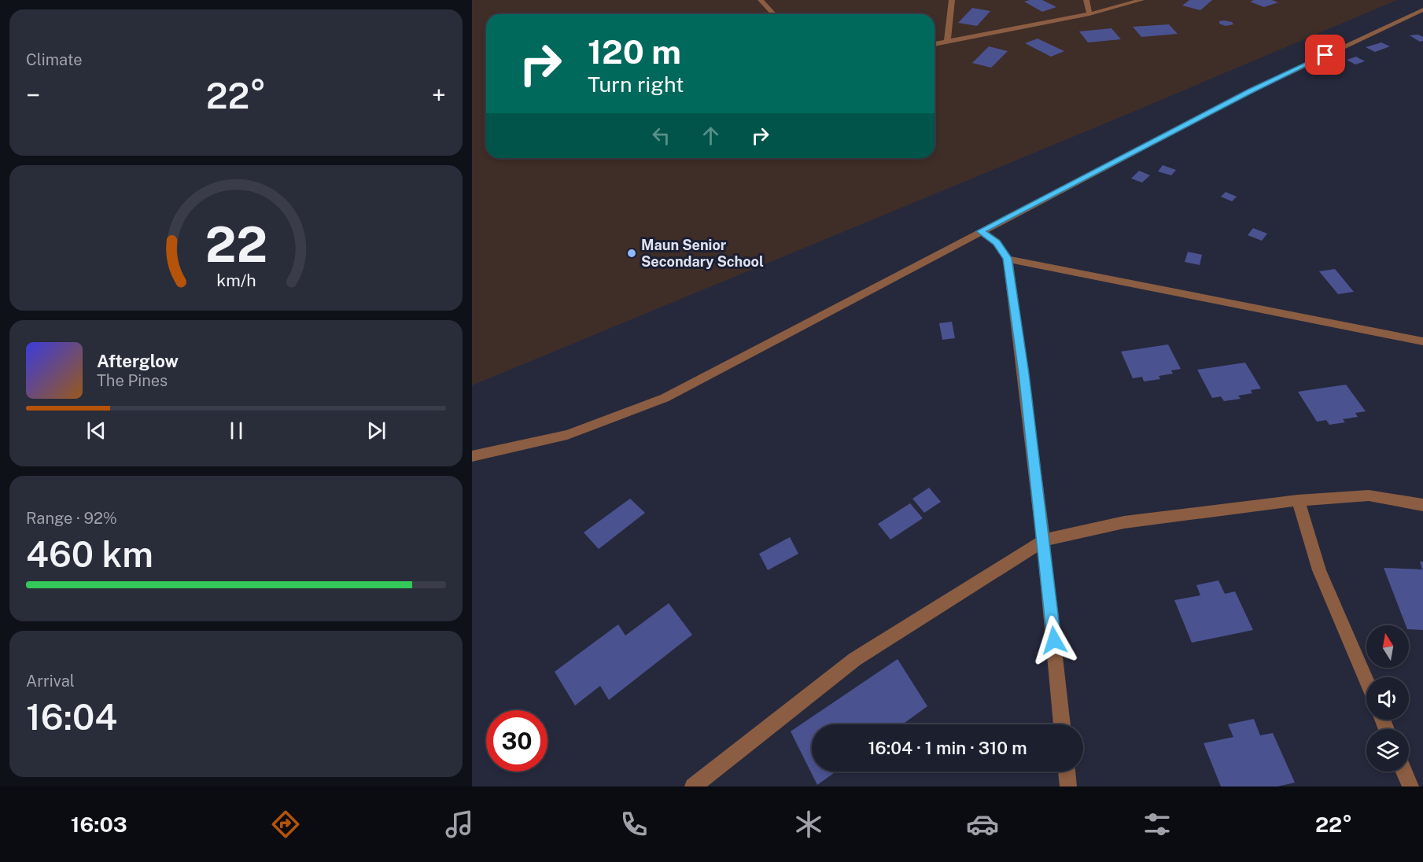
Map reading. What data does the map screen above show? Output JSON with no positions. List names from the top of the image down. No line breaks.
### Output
{"places":["Maun Senior Secondary School"],"north":"top","page":{"tile":["Climate",["Range · 92%","460 km"],["Arrival","16:04"]],"turn":["120 m","Turn right"],"heat":["−","22°","+"],"song":["Afterglow","The Pines"],"limit":"30","trip":"16:04 · 1 min · 310 m","tabs":["16:03","22°"],"gauge":["22","km/h"]}}
